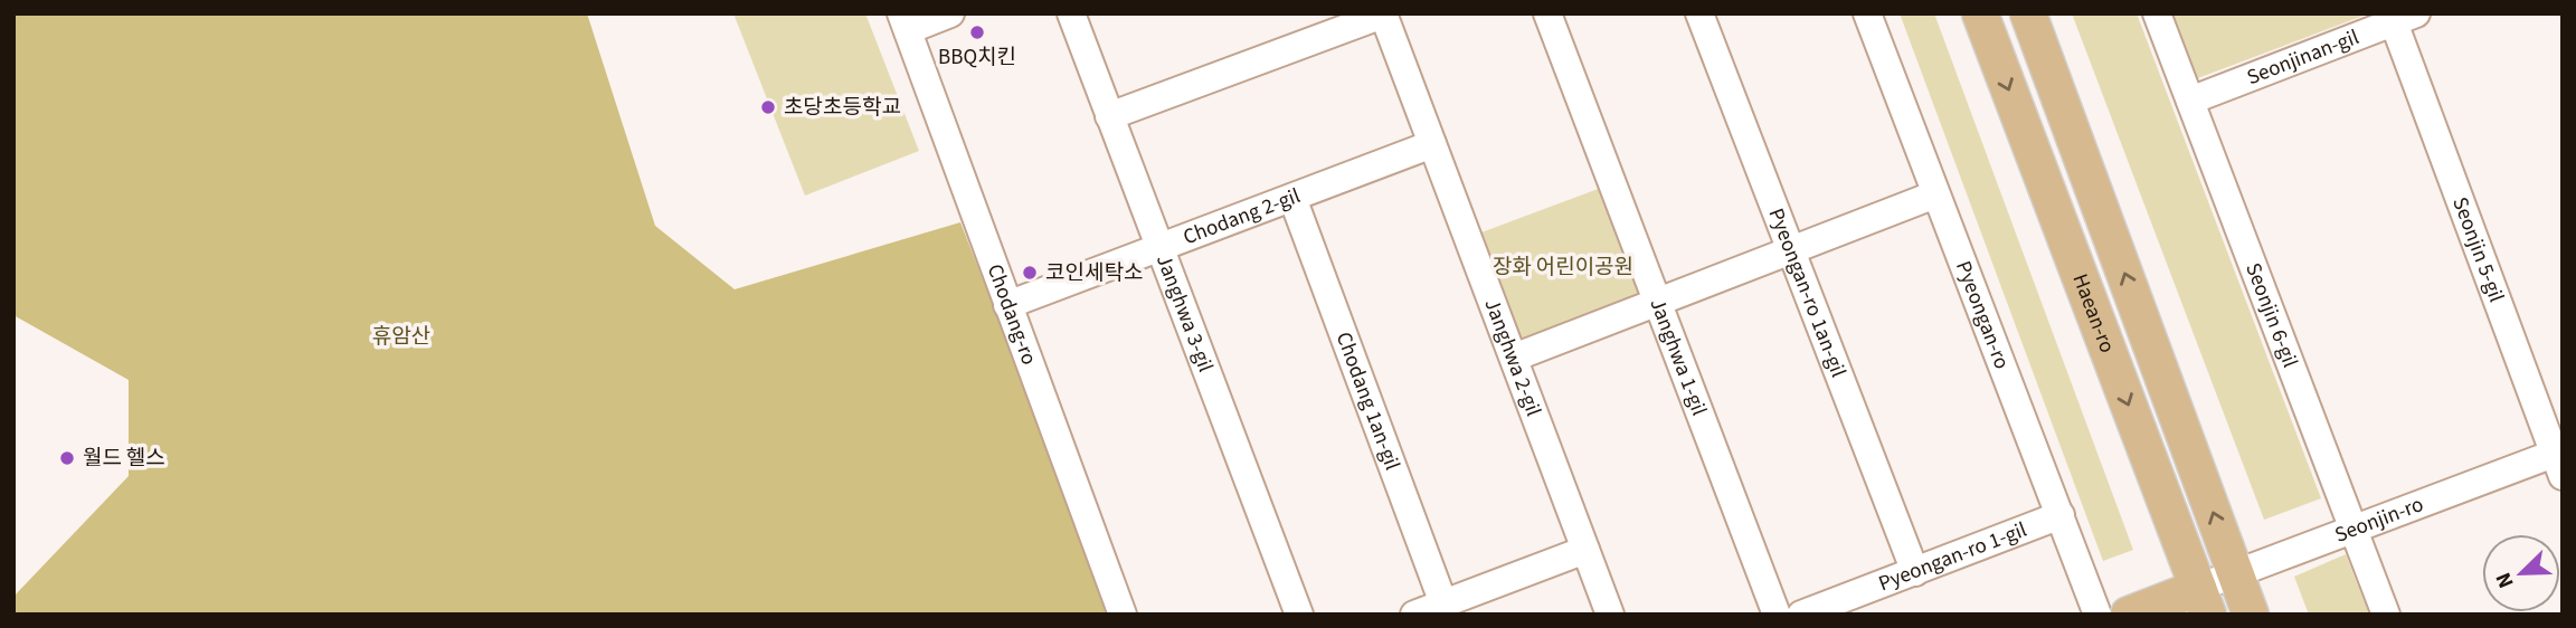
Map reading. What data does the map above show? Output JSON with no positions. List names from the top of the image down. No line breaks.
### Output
{"streets":{"main road":["Haean-ro"],"street":["Seonjinan-gil","Chodang 2-gil","Seonjin 5-gil","Pyeongan-ro 1an-gil","Chodang-ro","Janghwa 3-gil","Pyeongan-ro","Seonjin 6-gil","Janghwa 2-gil","Janghwa 1-gil","Chodang 1an-gil","Seonjin-ro","Pyeongan-ro 1-gil"]},"crossings":[["Seonjinan-gil","Seonjin 5-gil"],["Seonjinan-gil","Seonjin 6-gil"],["Chodang 2-gil","Chodang-ro"],["Chodang 2-gil","Janghwa 3-gil"],["Chodang 2-gil","Janghwa 2-gil"],["Chodang 2-gil","Chodang 1an-gil"],["Seonjin 5-gil","Seonjin-ro"],["Pyeongan-ro 1an-gil","Pyeongan-ro 1-gil"],["Janghwa 3-gil","Janghwa 2-gil"],["Pyeongan-ro","Pyeongan-ro 1-gil"],["Haean-ro","Seonjin-ro"],["Seonjin 6-gil","Seonjin-ro"]],"parks":["장화 어린이공원","휴암산"],"places":["BBQ치킨","초당초등학교","코인세탁소","월드 헬스"],"north":"bottom left"}
